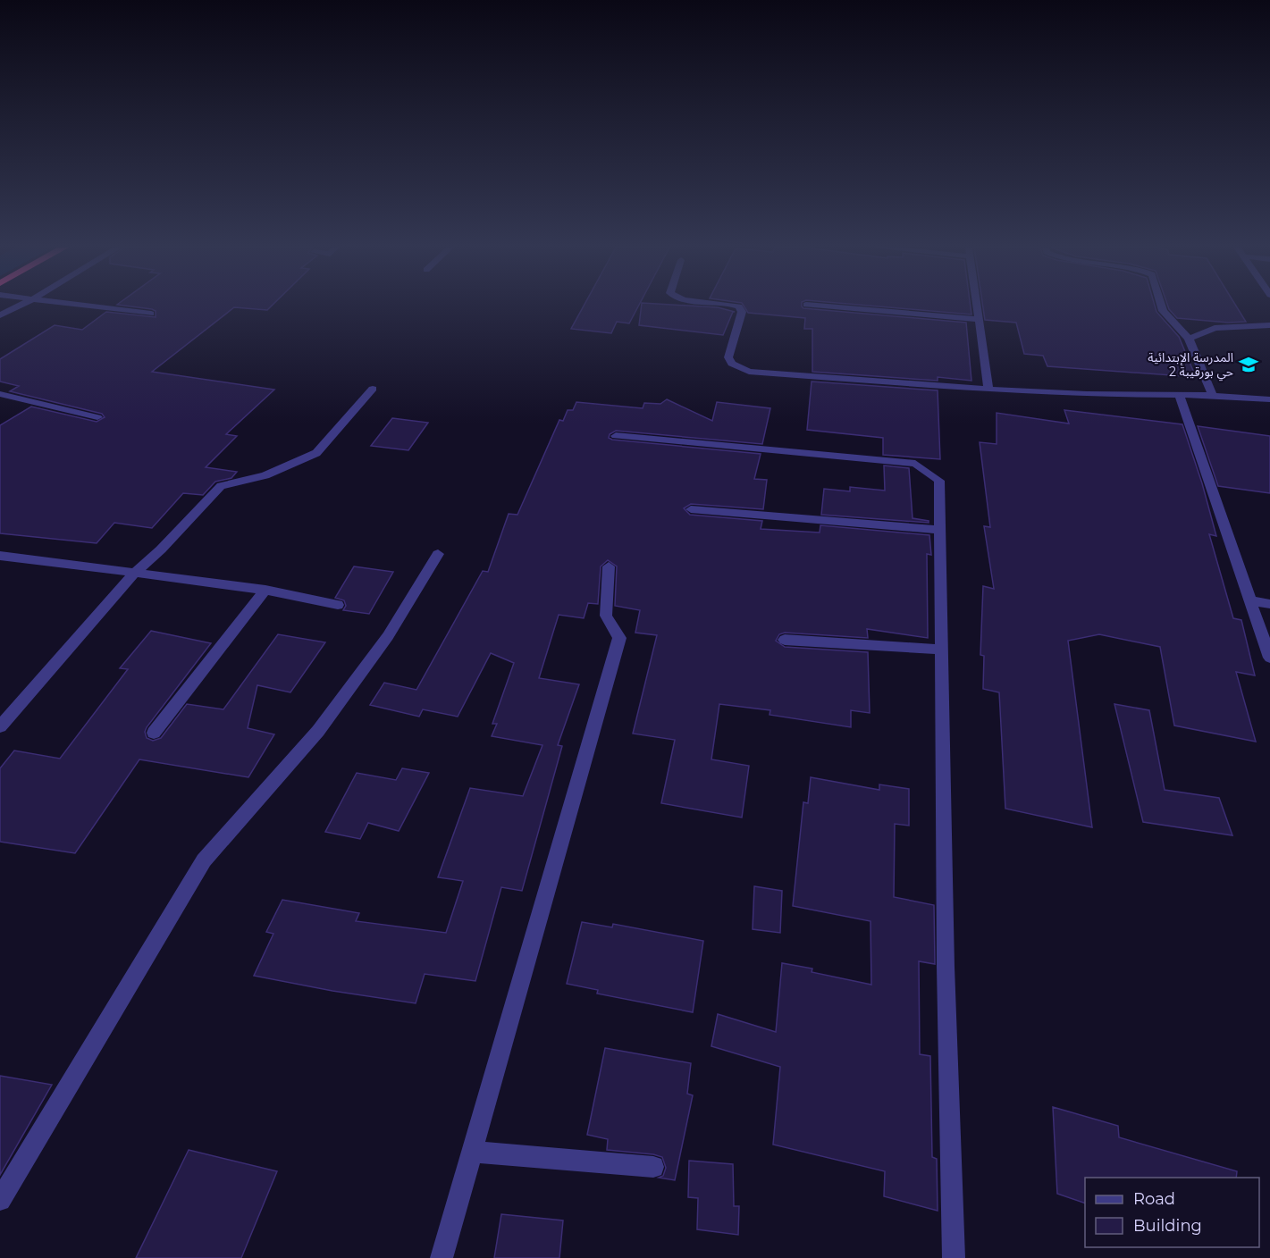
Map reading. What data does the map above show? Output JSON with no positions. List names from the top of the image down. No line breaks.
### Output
{"places":{"school or university":["المدرسة الإبتدائية حي بورقيبة 2"]},"legend":["Road","Building"]}
